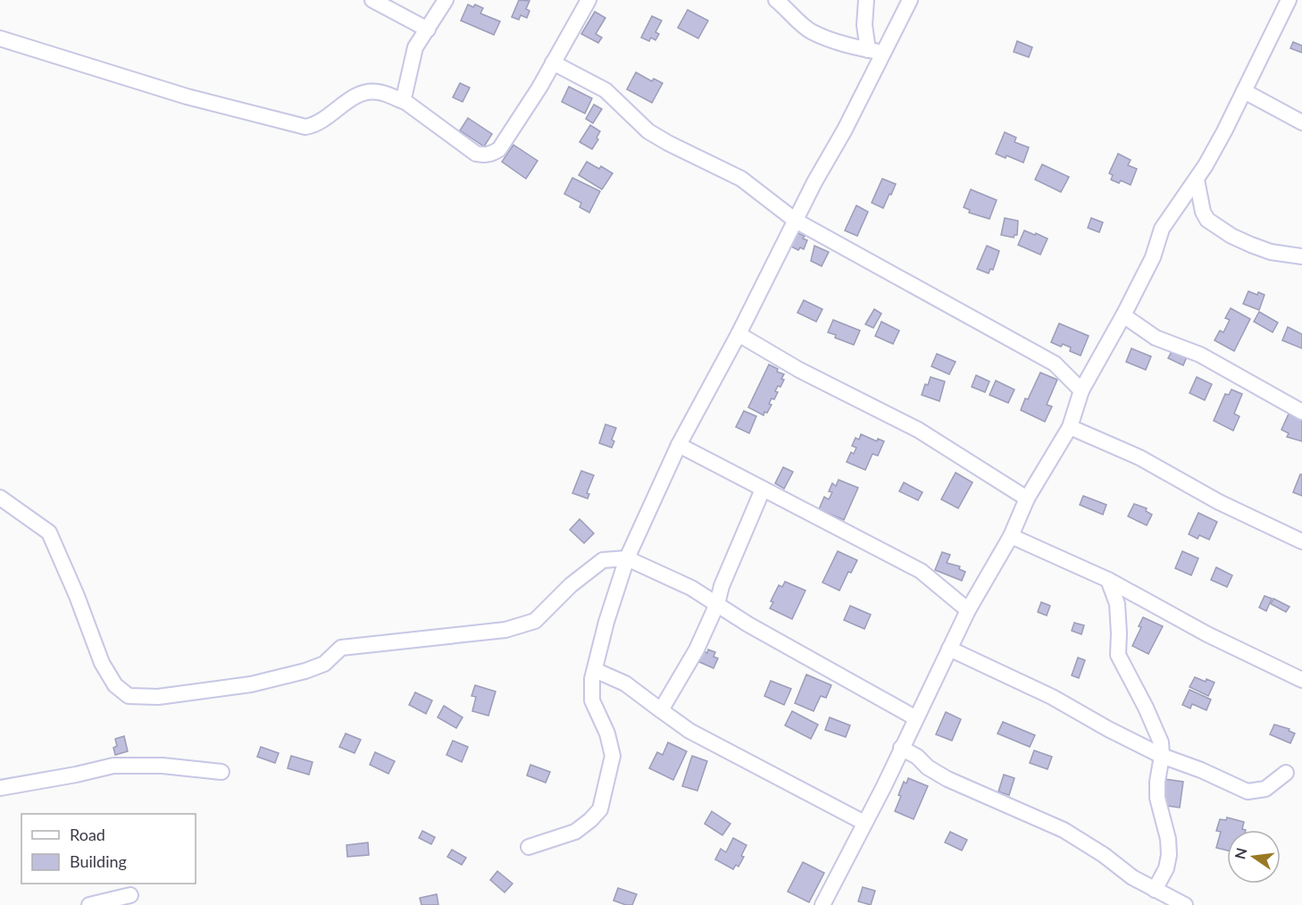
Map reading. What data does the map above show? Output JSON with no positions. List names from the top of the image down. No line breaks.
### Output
{"legend":["Road","Building"],"north":"left"}
